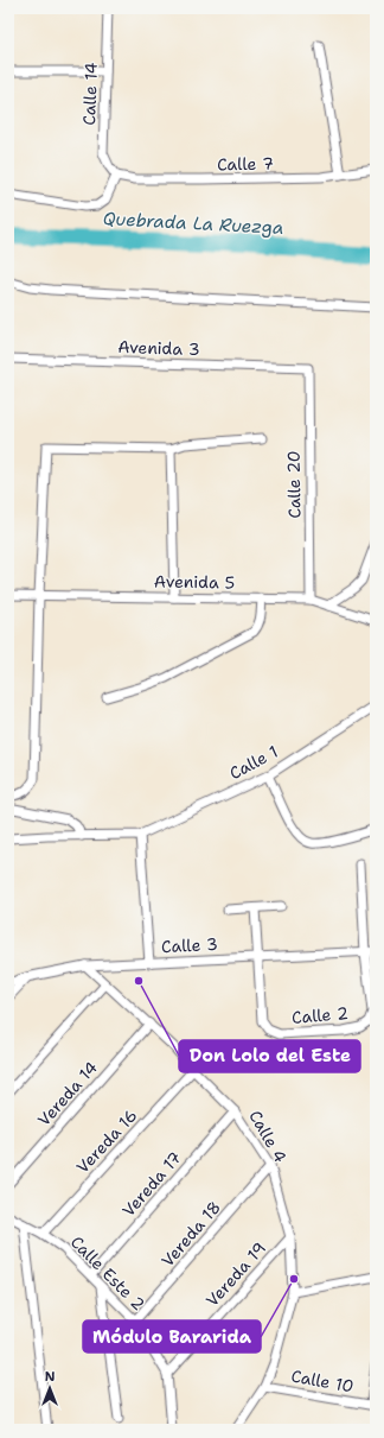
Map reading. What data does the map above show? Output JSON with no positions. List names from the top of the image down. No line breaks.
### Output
{"streets":{"street":["Calle 14","Calle 7","Avenida 3","Calle 20","Avenida 5","Calle 1","Calle 3","Calle 2","Vereda 14","Calle 4","Vereda 16","Vereda 17","Vereda 18","Calle Este 2","Vereda 19","Calle 10"]},"crossings":[["Calle 14","Calle 7"],["Avenida 3","Calle 20"],["Calle 20","Avenida 5"],["Calle 3","Calle 2"],["Calle 3","Calle 4"],["Vereda 14","Calle 4"],["Calle 4","Vereda 16"],["Calle 4","Vereda 17"],["Calle 4","Vereda 18"],["Calle 4","Vereda 19"],["Calle 4","Calle 10"],["Vereda 16","Calle Este 2"],["Vereda 17","Calle Este 2"],["Vereda 18","Calle Este 2"],["Calle Este 2","Vereda 19"]],"water":["Quebrada La Ruezga"],"places":["Don Lolo del Este","Módulo Bararida"],"north":"top"}
